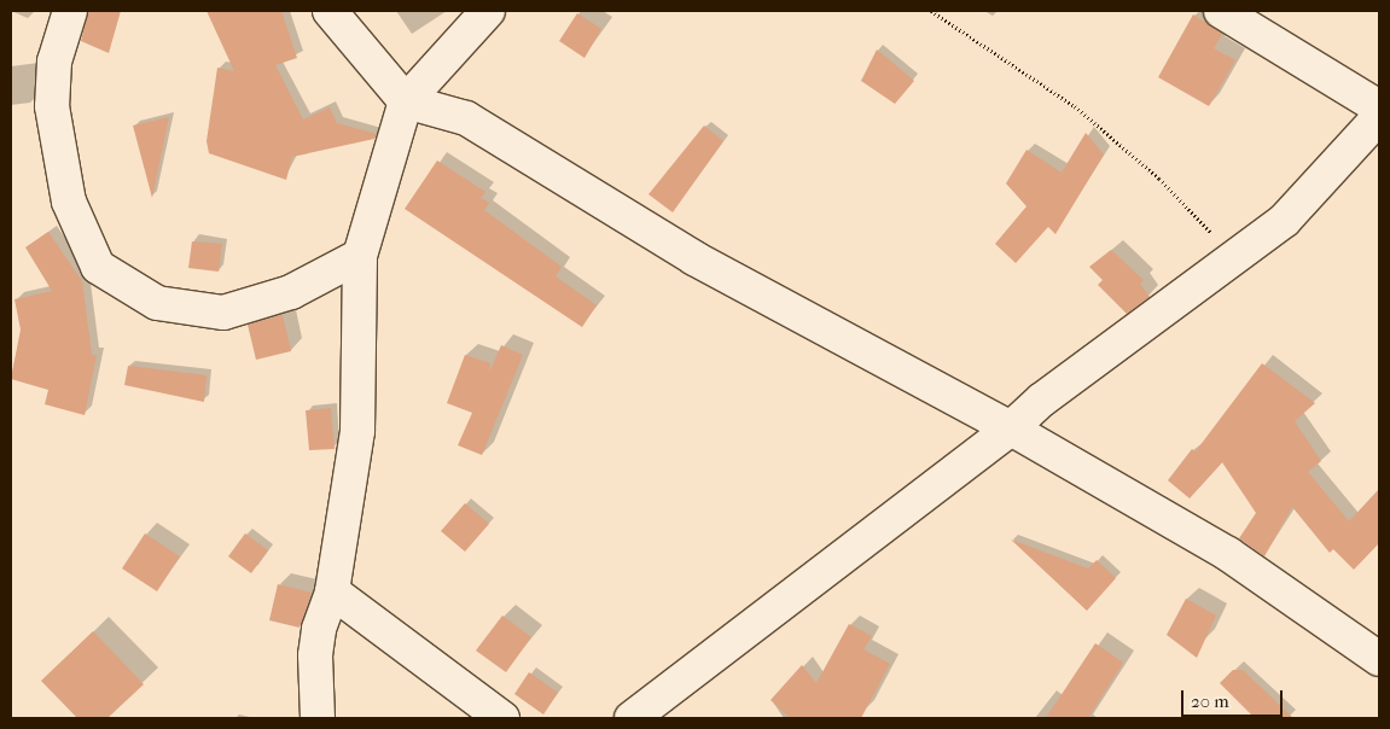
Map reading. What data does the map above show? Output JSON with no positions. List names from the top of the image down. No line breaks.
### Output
{"scale_bar":"20 m"}
